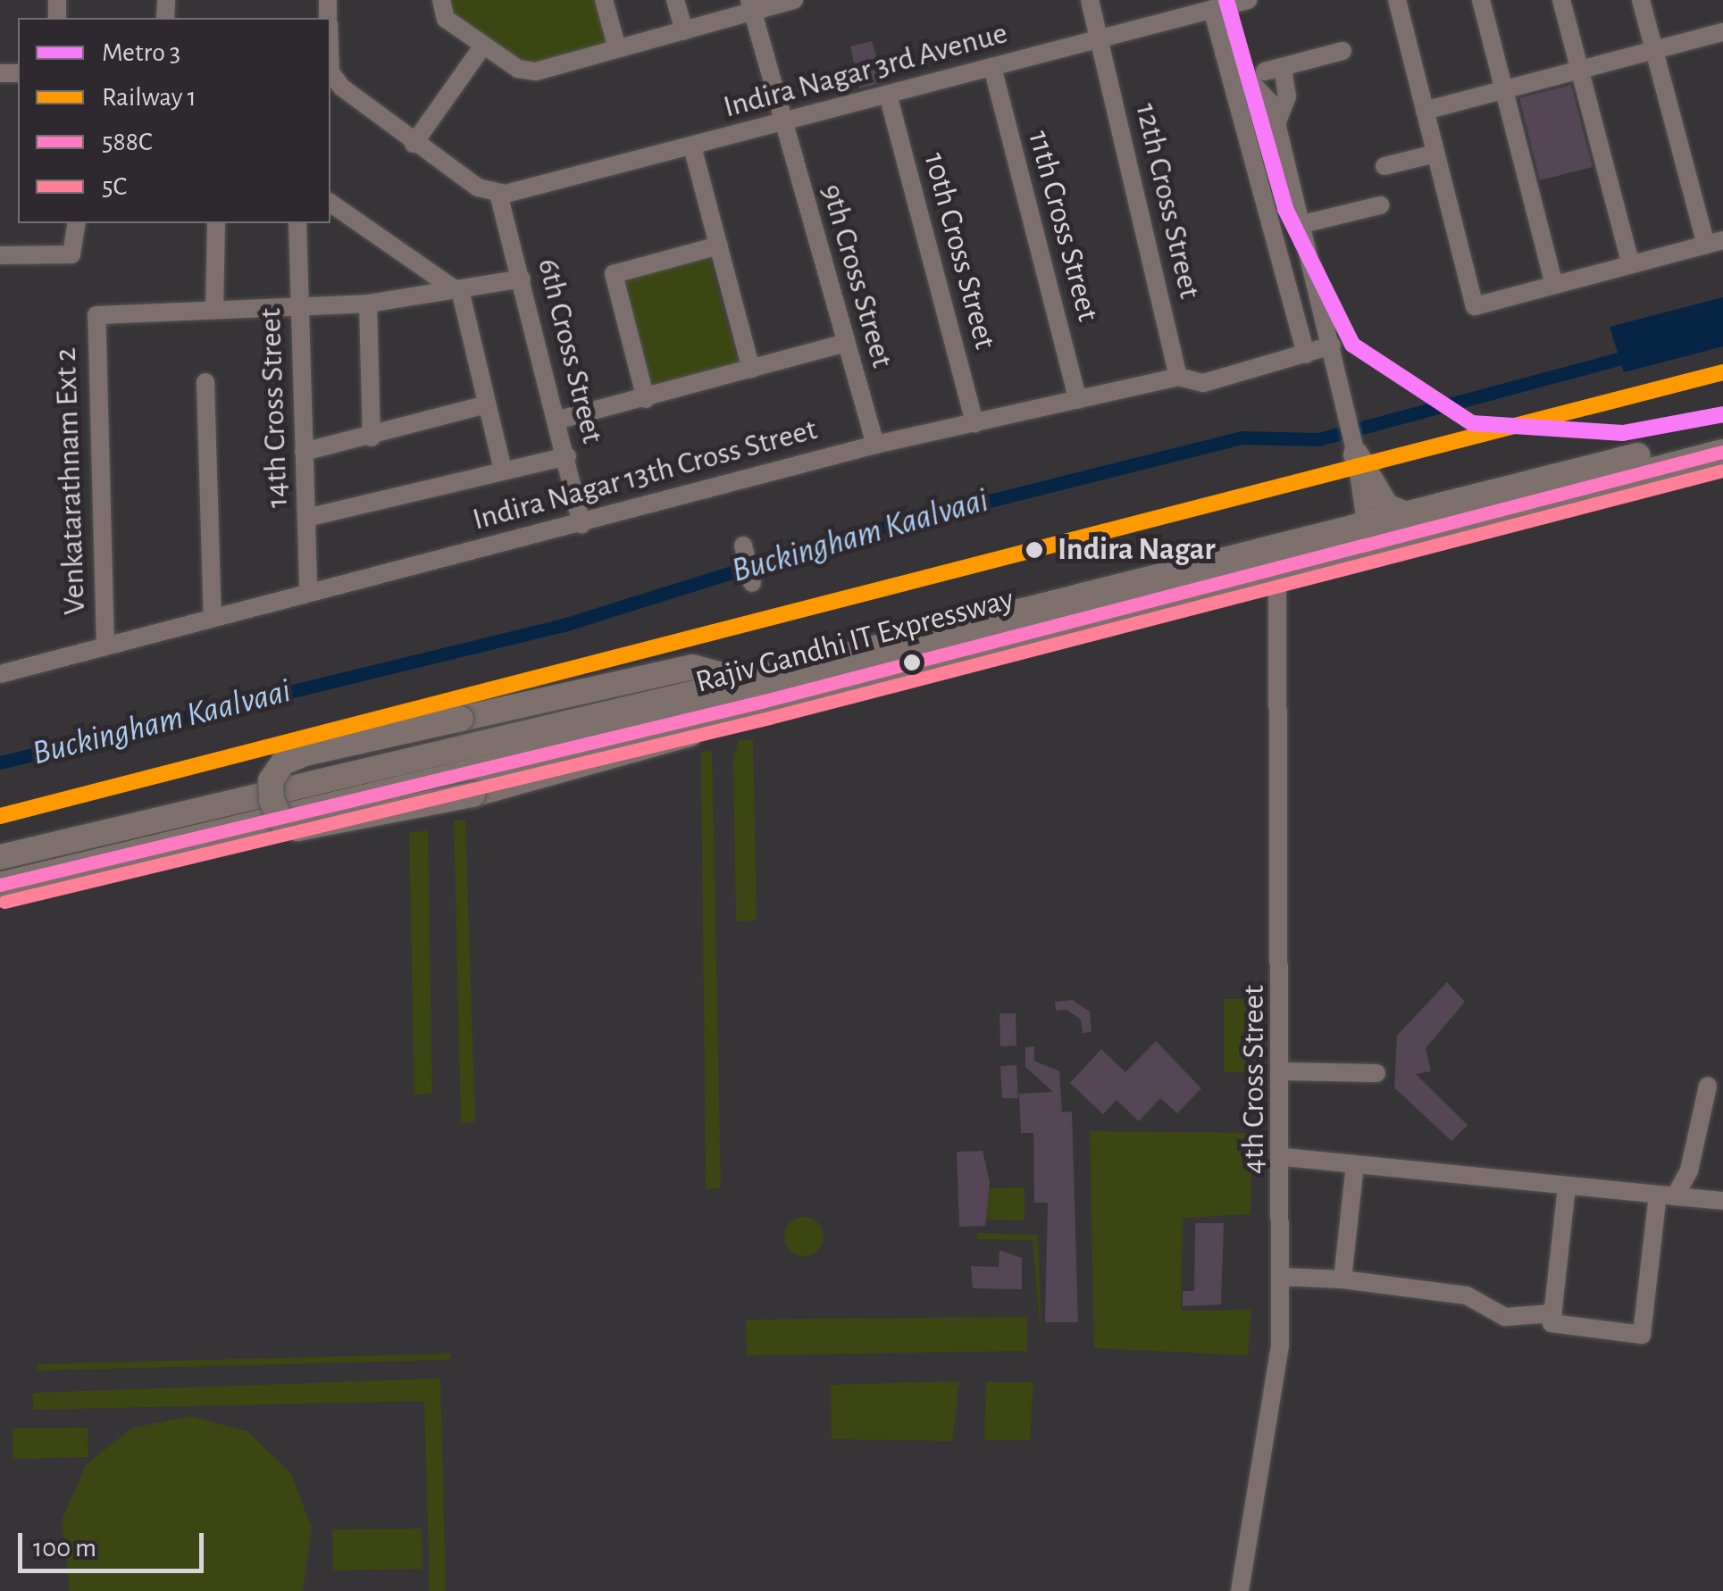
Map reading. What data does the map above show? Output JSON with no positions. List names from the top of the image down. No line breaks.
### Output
{"streets":{"main road":["Rajiv Gandhi IT Expressway"],"street":["Indira Nagar 3rd Avenue","12th Cross Street","11th Cross Street","10th Cross Street","9th Cross Street","6th Cross Street","14th Cross Street","Indira Nagar 13th Cross Street","Venkatarathnam Ext 2","4th Cross Street"]},"crossings":[["Indira Nagar 3rd Avenue","12th Cross Street"],["Indira Nagar 3rd Avenue","11th Cross Street"],["Indira Nagar 3rd Avenue","10th Cross Street"],["Indira Nagar 3rd Avenue","9th Cross Street"],["Indira Nagar 3rd Avenue","6th Cross Street"],["12th Cross Street","Indira Nagar 13th Cross Street"],["11th Cross Street","Indira Nagar 13th Cross Street"],["10th Cross Street","Indira Nagar 13th Cross Street"],["9th Cross Street","Indira Nagar 13th Cross Street"],["6th Cross Street","Indira Nagar 13th Cross Street"],["14th Cross Street","Indira Nagar 13th Cross Street"],["Indira Nagar 13th Cross Street","Venkatarathnam Ext 2"],["Rajiv Gandhi IT Expressway","4th Cross Street"]],"water":["Buckingham Kaalvaai"],"places":["Indira Nagar"],"lines":["metro line 3","rail line 1","transit line 588C","transit line 5C"],"legend":["Metro 3","Railway 1","588C","5C"],"scale_bar":"100 m"}
